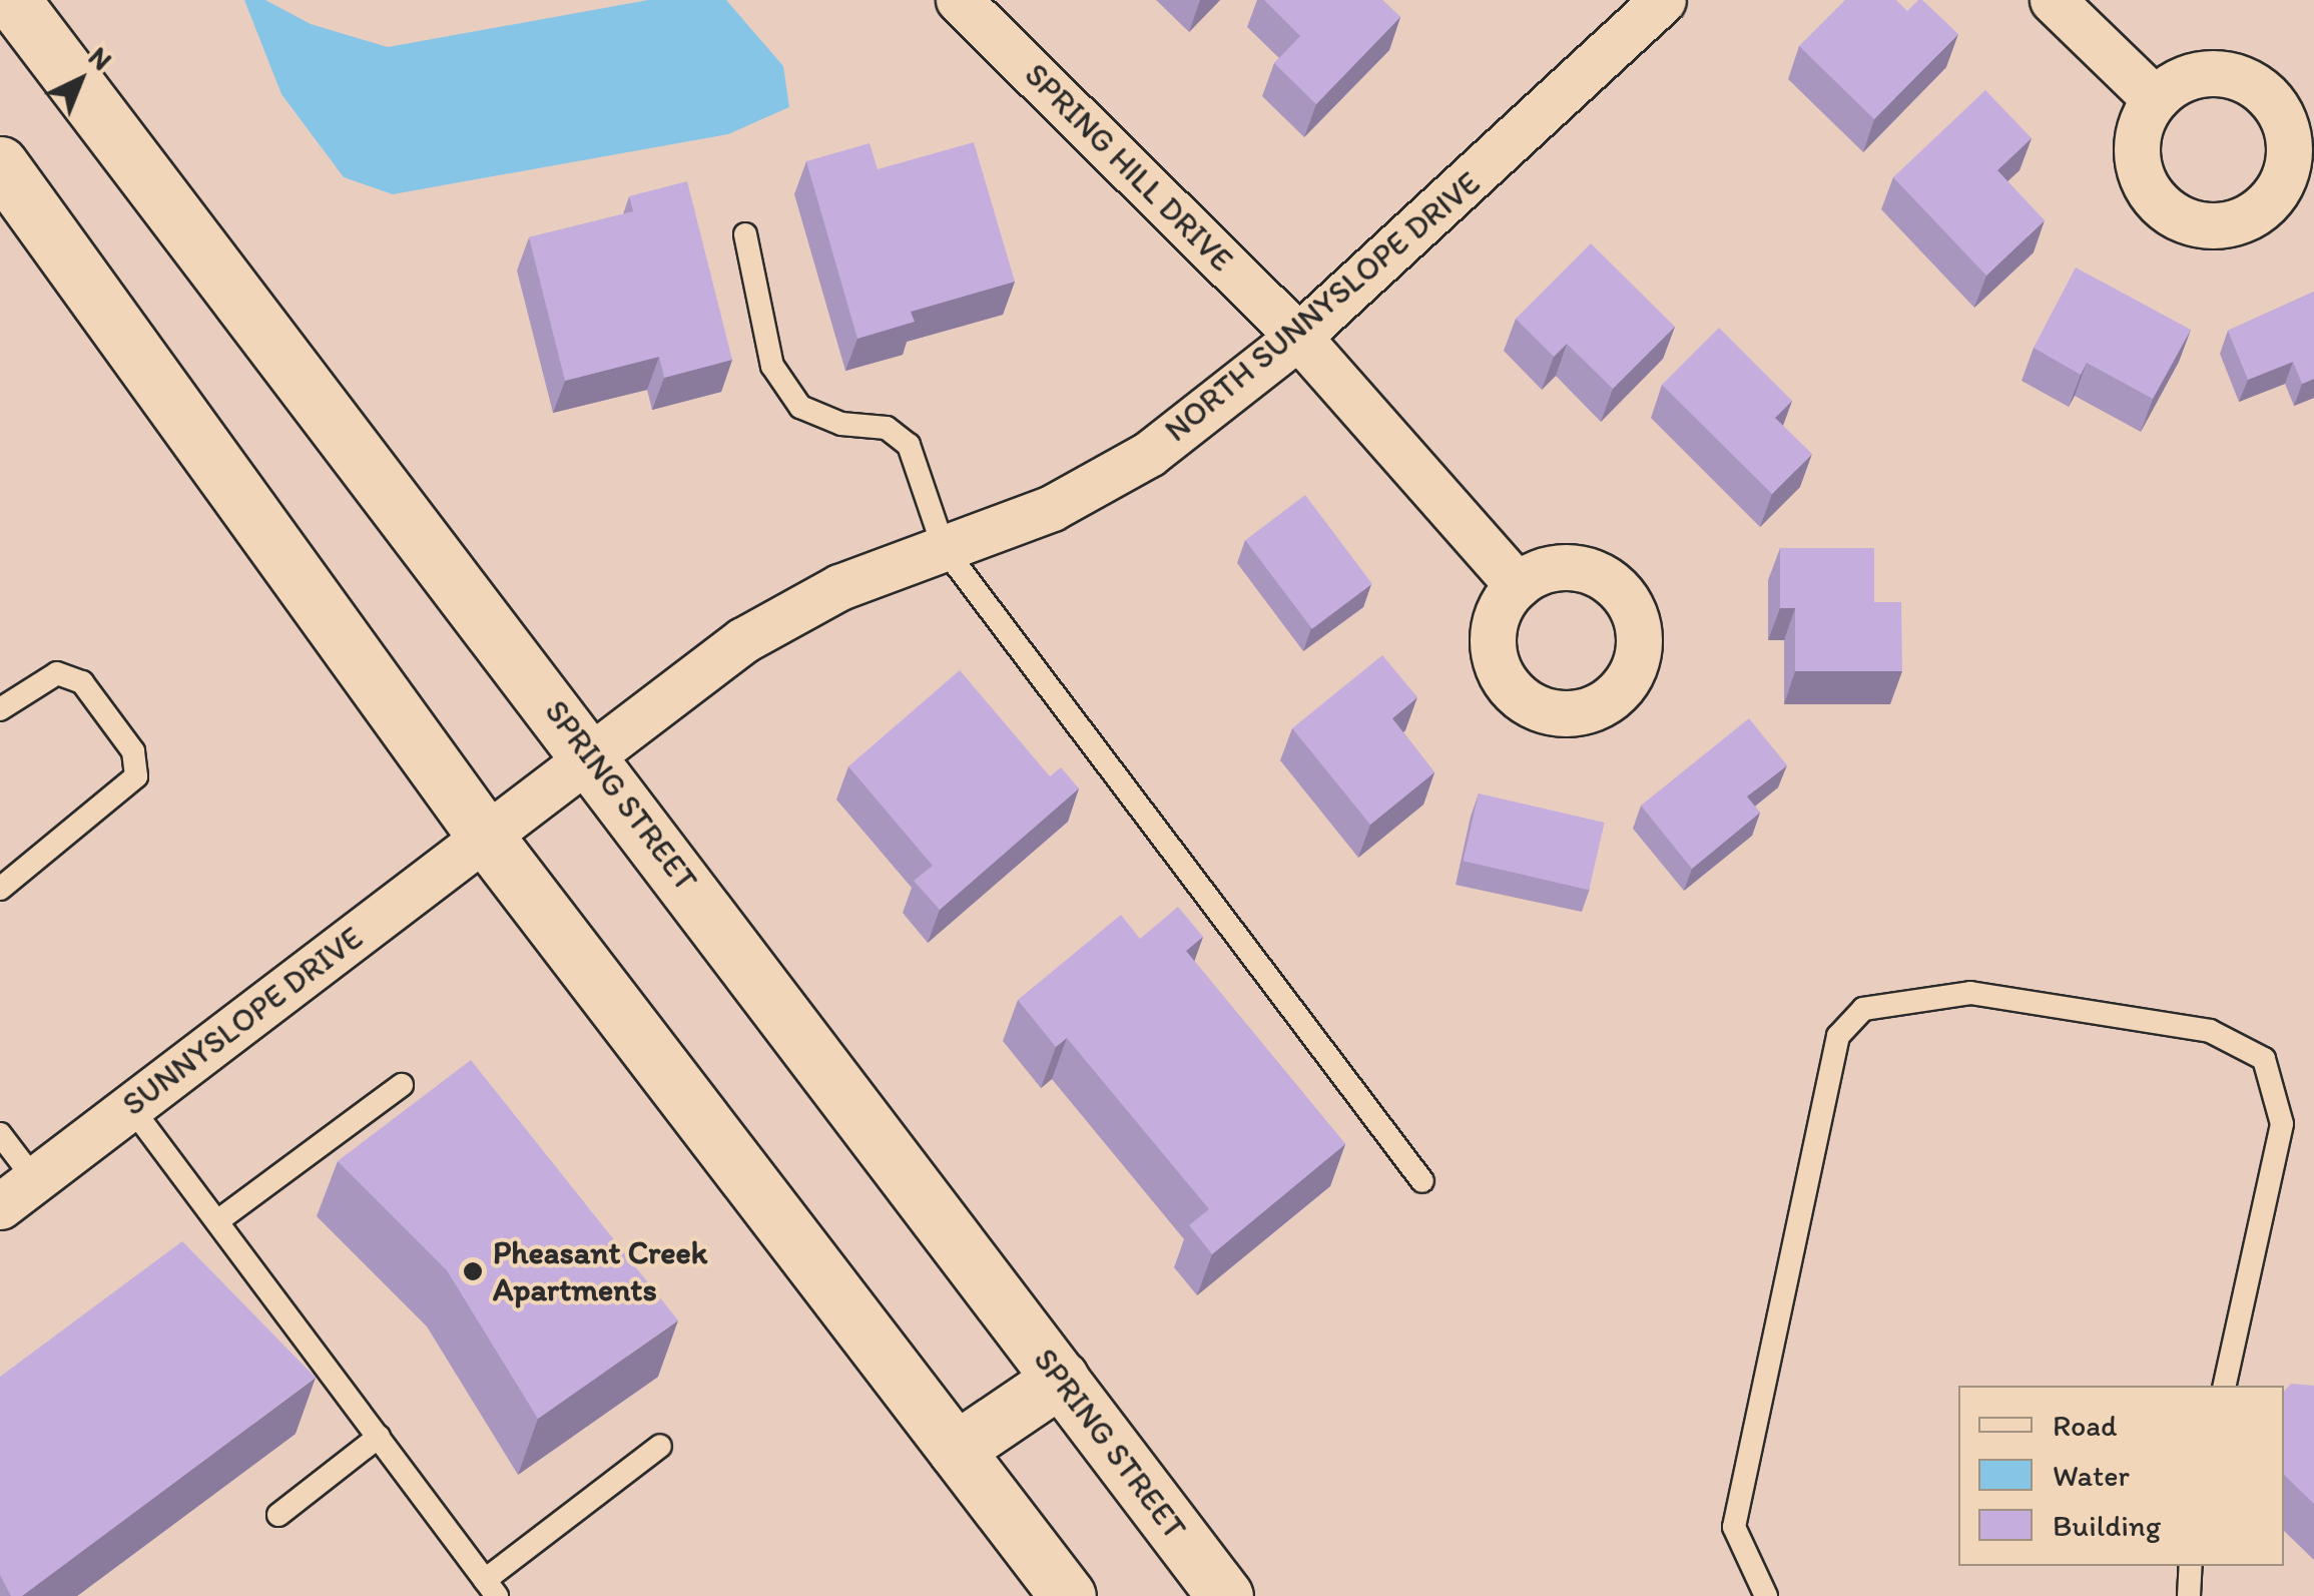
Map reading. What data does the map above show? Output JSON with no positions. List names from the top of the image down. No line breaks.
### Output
{"streets":{"main road":["SPRING STREET"],"street":["SPRING HILL DRIVE","NORTH SUNNYSLOPE DRIVE","SUNNYSLOPE DRIVE"]},"crossings":[["SPRING HILL DRIVE","NORTH SUNNYSLOPE DRIVE"],["NORTH SUNNYSLOPE DRIVE","SPRING STREET"],["NORTH SUNNYSLOPE DRIVE","SUNNYSLOPE DRIVE"]],"places":["Pheasant Creek Apartments"],"legend":["Road","Water","Building"],"north":"top right"}
